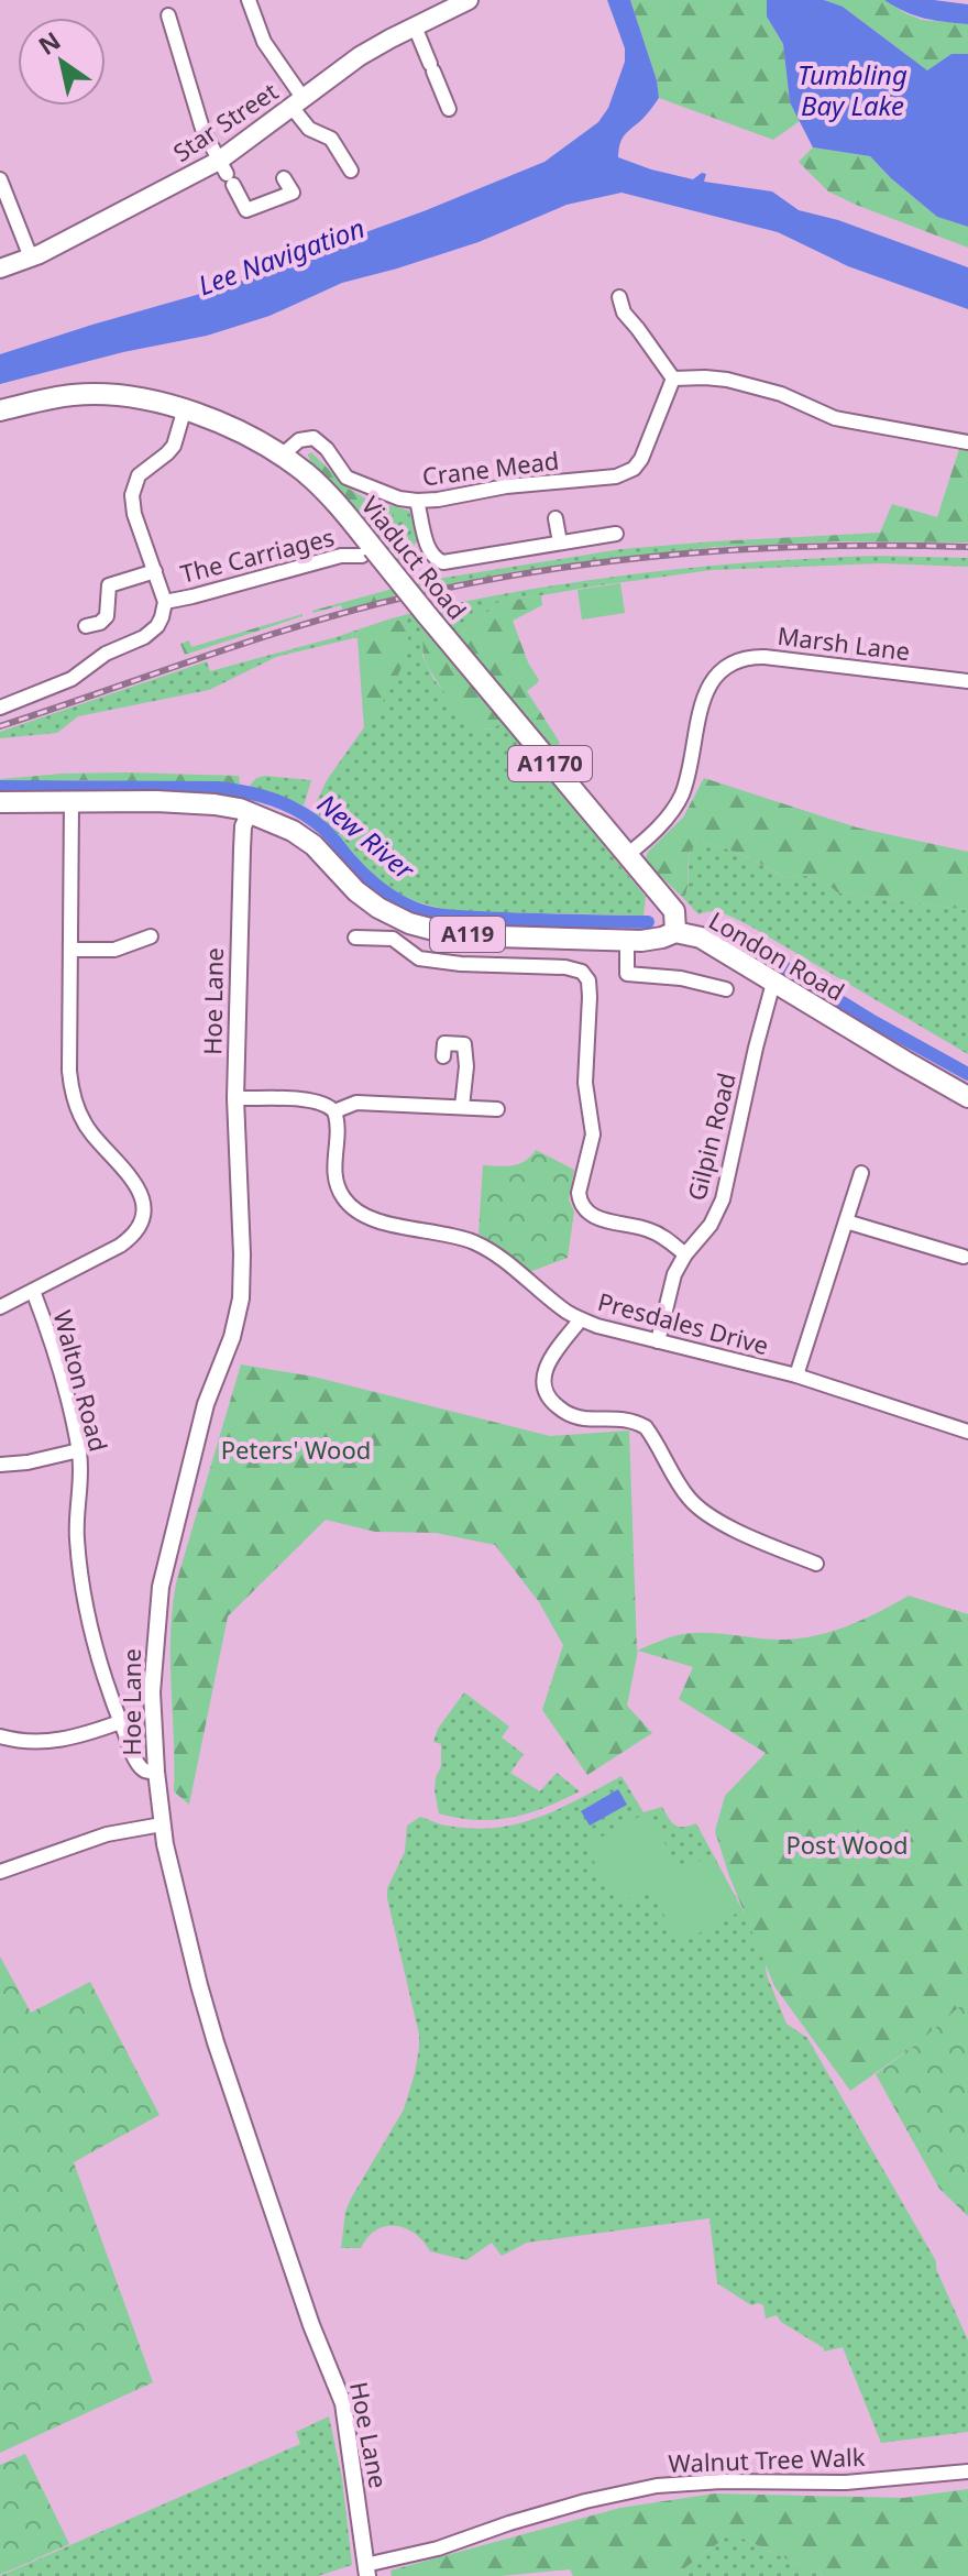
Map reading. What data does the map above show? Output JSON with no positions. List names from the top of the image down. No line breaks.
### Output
{"streets":{"main road":["Star Street","Viaduct Road","A1170","A119","London Road"],"street":["Crane Mead","The Carriages","Marsh Lane","Hoe Lane","Gilpin Road","Presdales Drive","Walton Road","Walnut Tree Walk"]},"crossings":[["Crane Mead","Viaduct Road"],["The Carriages","Viaduct Road"],["Viaduct Road","Marsh Lane"],["Viaduct Road","London Road"],["London Road","Hoe Lane"],["London Road","Gilpin Road"],["London Road","Walton Road"],["Hoe Lane","Walton Road"],["Hoe Lane","Walnut Tree Walk"],["Gilpin Road","Presdales Drive"]],"water":["Tumbling Bay Lake","Lee Navigation","New River"],"parks":["Peters' Wood","Post Wood"],"north":"top left"}
